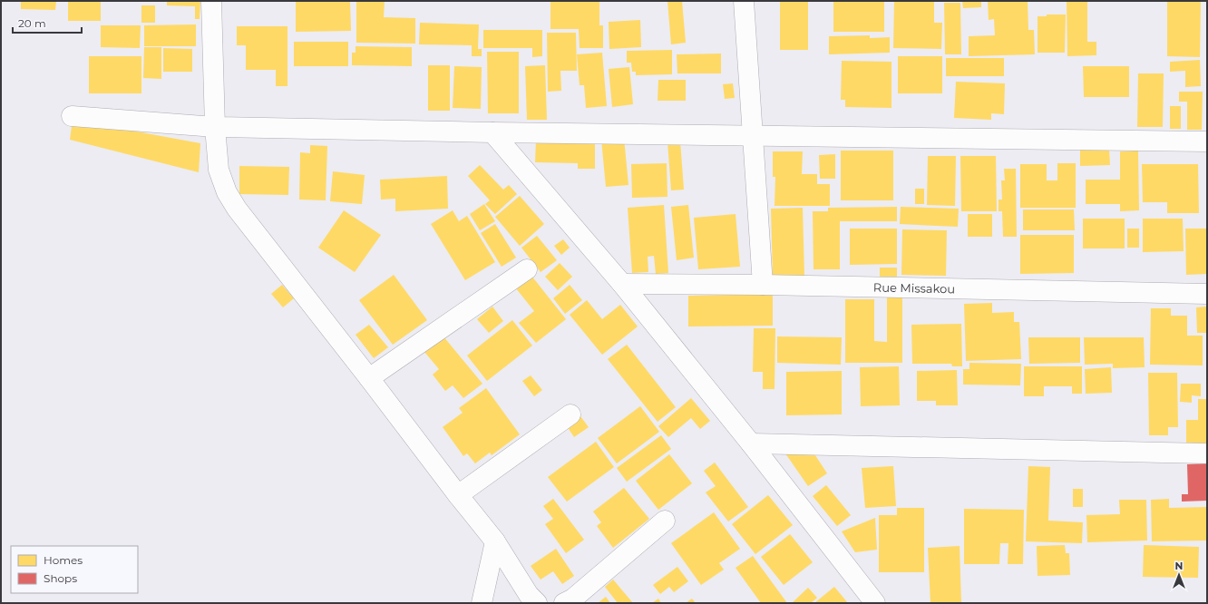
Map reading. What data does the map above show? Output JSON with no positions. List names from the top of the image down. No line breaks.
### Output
{"streets":{"street":["Rue Missakou"]},"legend":["Homes","Shops"],"scale_bar":"20 m","north":"top"}
